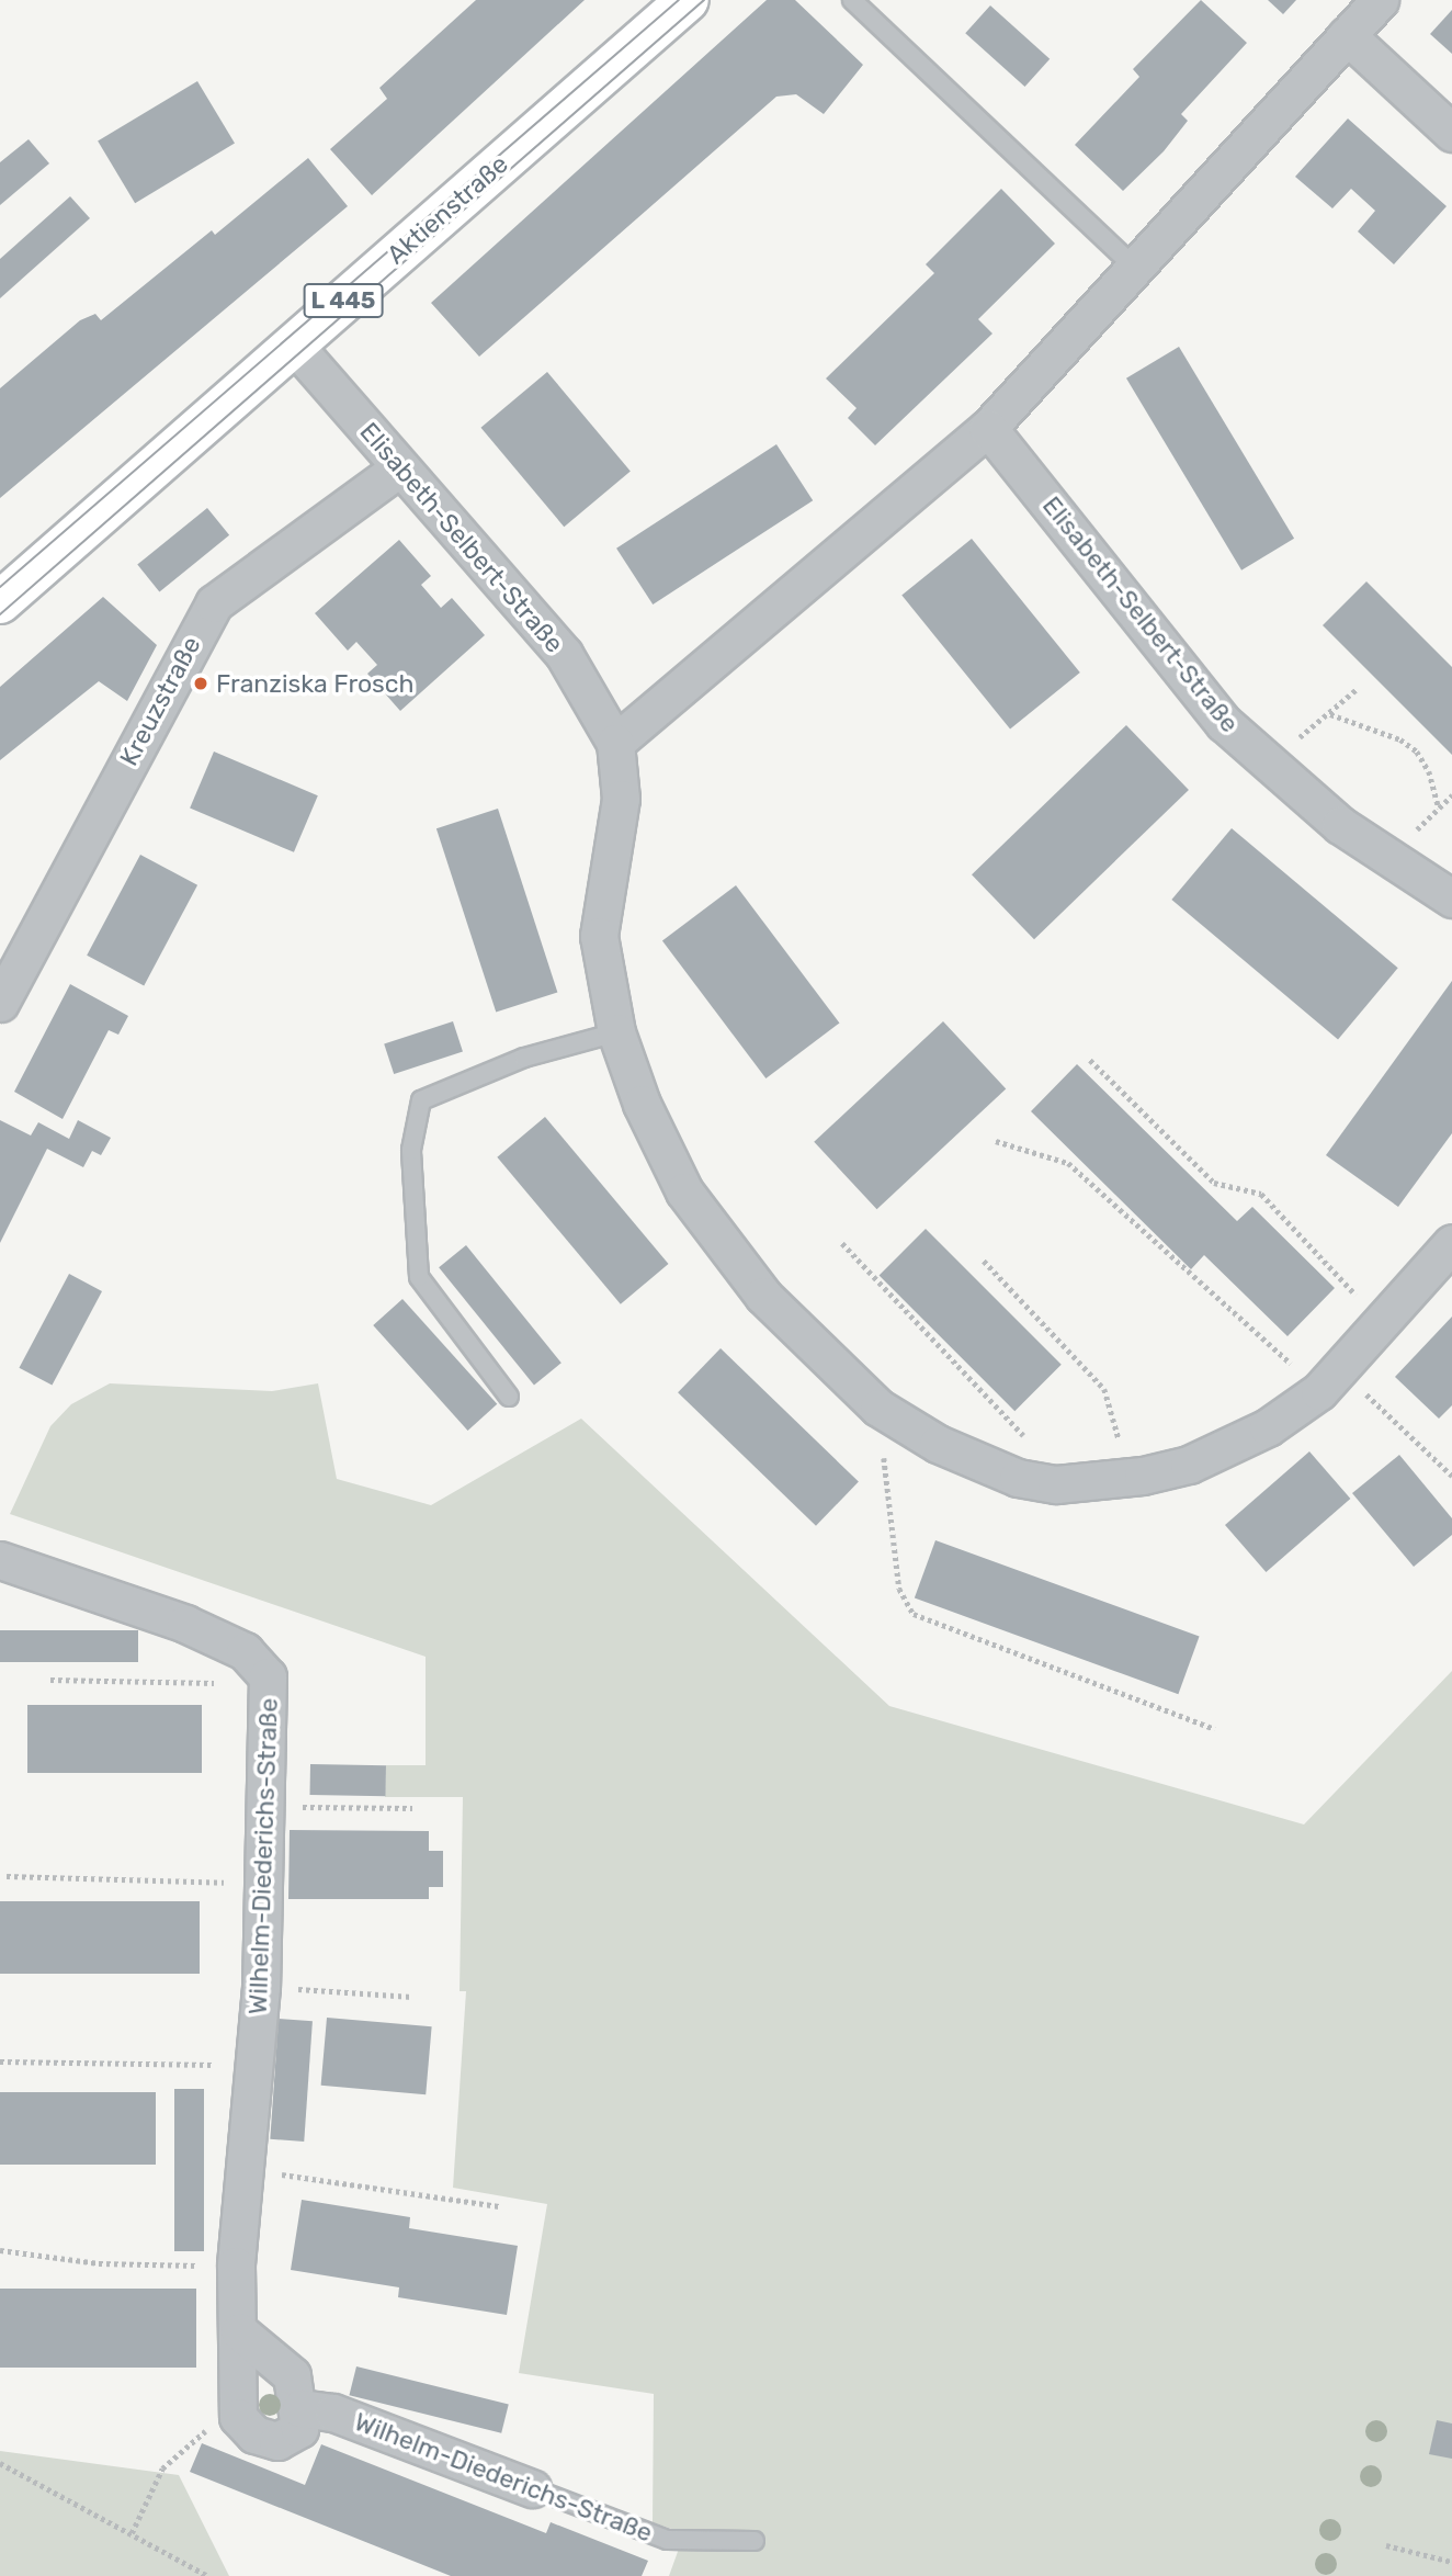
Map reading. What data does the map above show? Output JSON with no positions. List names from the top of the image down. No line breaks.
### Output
{"streets":{"main road":["Aktienstraße","L 445"],"street":["Elisabeth-Selbert-Straße","Kreuzstraße","Wilhelm-Diederichs-Straße"]},"crossings":[["Aktienstraße","Elisabeth-Selbert-Straße"],["Elisabeth-Selbert-Straße","Kreuzstraße"]],"places":["Franziska Frosch"]}
